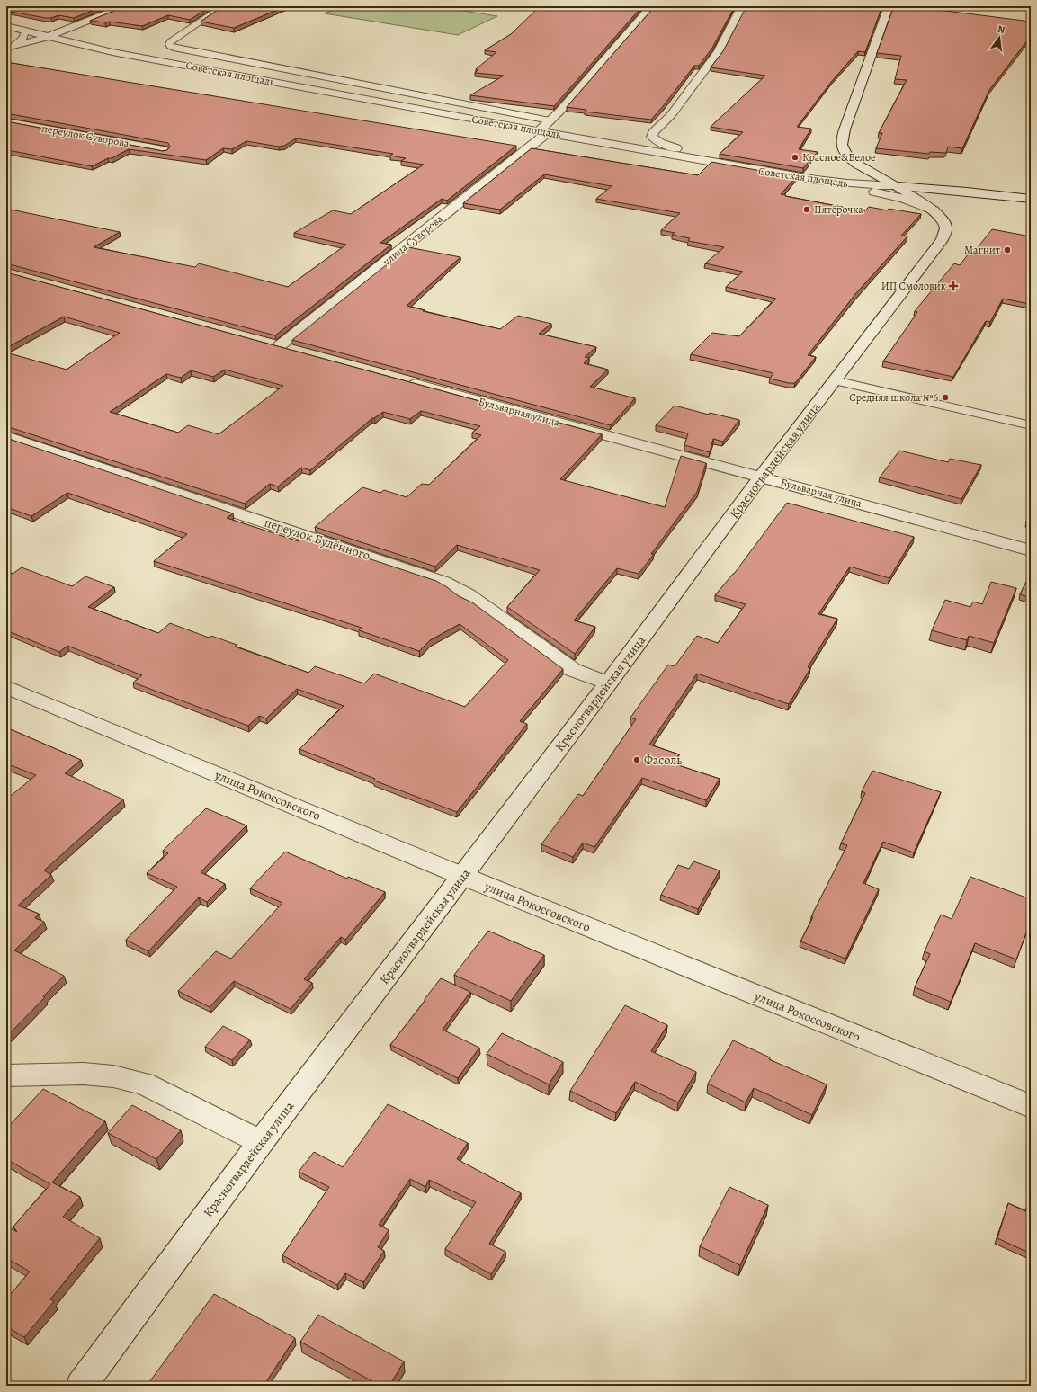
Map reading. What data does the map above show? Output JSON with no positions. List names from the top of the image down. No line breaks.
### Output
{"streets":{"street":["Советская площадь","переулок Суворова","улица Суворова","Бульварная улица","Красногвардейская улица","переулок Будённого","улица Рокоссовского"]},"crossings":[["Советская площадь","улица Суворова"],["Бульварная улица","Красногвардейская улица"],["Красногвардейская улица","переулок Будённого"],["Красногвардейская улица","улица Рокоссовского"]],"places":{"other":["Красное&Белое","Пятёрочка","Магнит","Средняя школа №6","Фасоль"],"health":["ИП Смоловик"]},"north":"top"}
